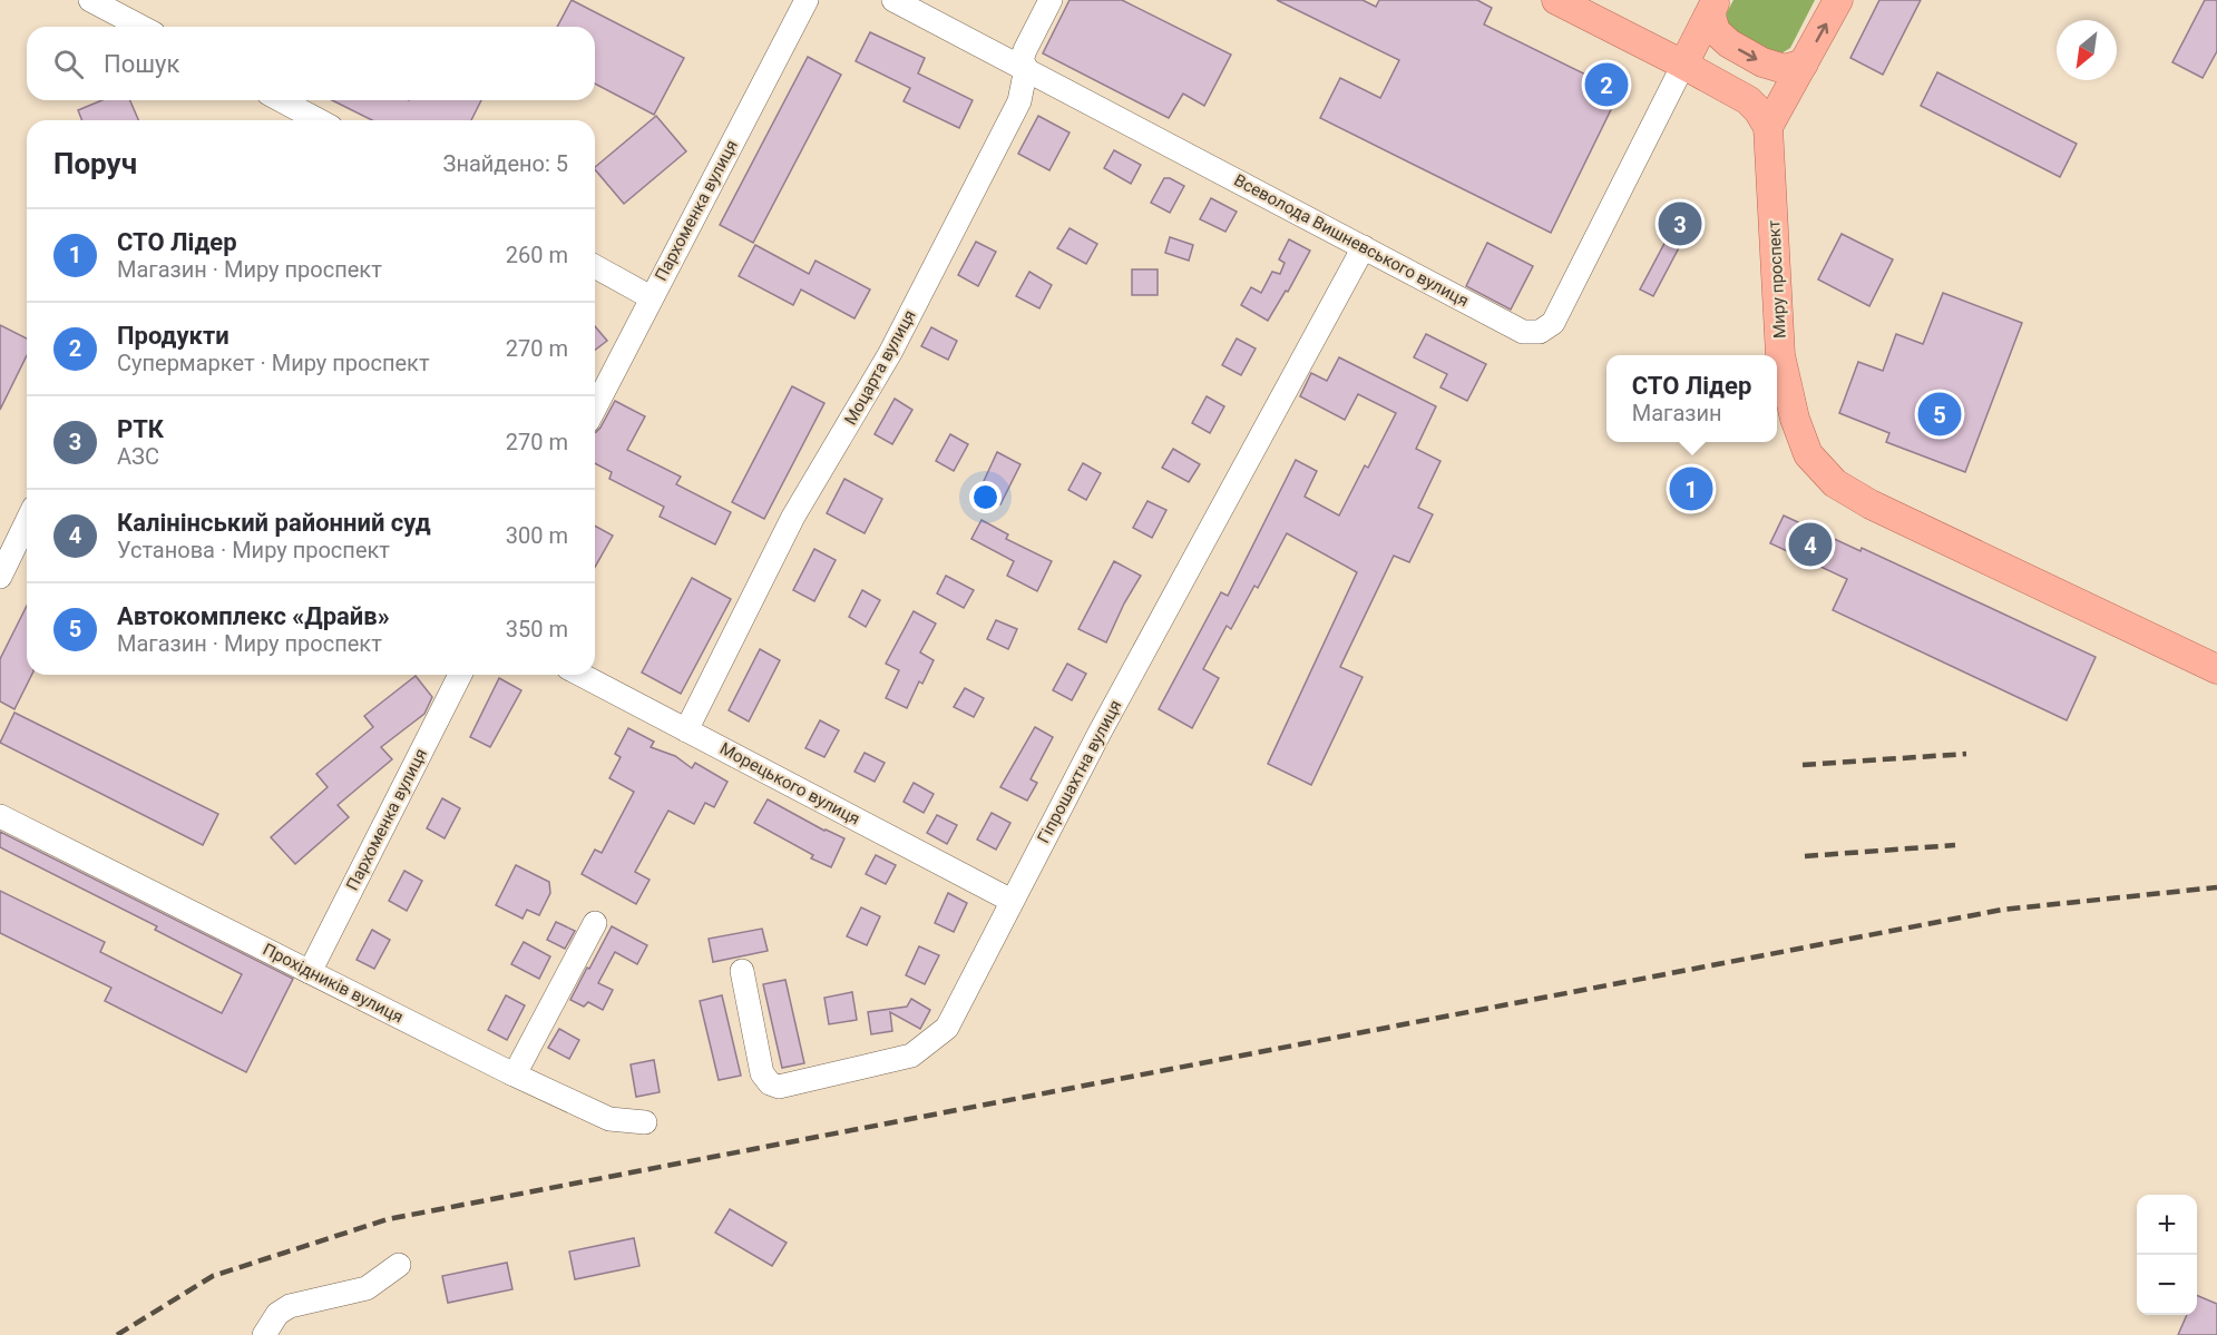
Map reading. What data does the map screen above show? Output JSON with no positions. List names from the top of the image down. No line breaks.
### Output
{"streets":{"main road":["Миру проспект"],"street":["Пархоменка вулиця","Всеволода Вишневського вулиця","Моцарта вулиця","Гіпрошахтна вулиця","Морецького вулиця","Прохідників вулиця"]},"crossings":[["Пархоменка вулиця","Прохідників вулиця"],["Всеволода Вишневського вулиця","Моцарта вулиця"],["Всеволода Вишневського вулиця","Гіпрошахтна вулиця"],["Моцарта вулиця","Морецького вулиця"],["Гіпрошахтна вулиця","Морецького вулиця"]],"north":"bottom left","page":{"search":"Пошук","pins":["2","3","5","1","4"],"heading":["Поруч","Знайдено: 5"],"list":[{"mark":"1","name":"СТО Лідер","note":"Магазин · Миру проспект","value":"260 m"},{"mark":"2","name":"Продукти","note":"Супермаркет · Миру проспект","value":"270 m"},{"mark":"3","name":"РТК","note":"АЗС","value":"270 m"},{"mark":"4","name":"Калінінський районний суд","note":"Установа · Миру проспект","value":"300 m"},{"mark":"5","name":"Автокомплекс «Драйв»","note":"Магазин · Миру проспект","value":"350 m"}],"popup":["СТО Лідер","Магазин"],"map_buttons":["+","−"]}}
